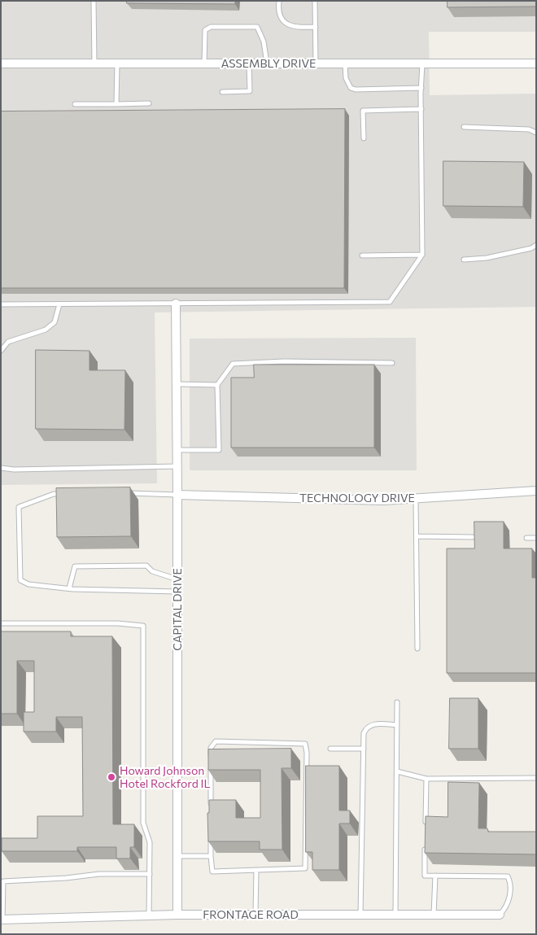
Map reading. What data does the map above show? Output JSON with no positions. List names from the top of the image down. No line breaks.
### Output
{"streets":{"street":["ASSEMBLY DRIVE","TECHNOLOGY DRIVE","CAPITAL DRIVE","FRONTAGE ROAD"]},"crossings":[["TECHNOLOGY DRIVE","CAPITAL DRIVE"],["CAPITAL DRIVE","FRONTAGE ROAD"]],"places":["Howard Johnson Hotel Rockford IL"]}
